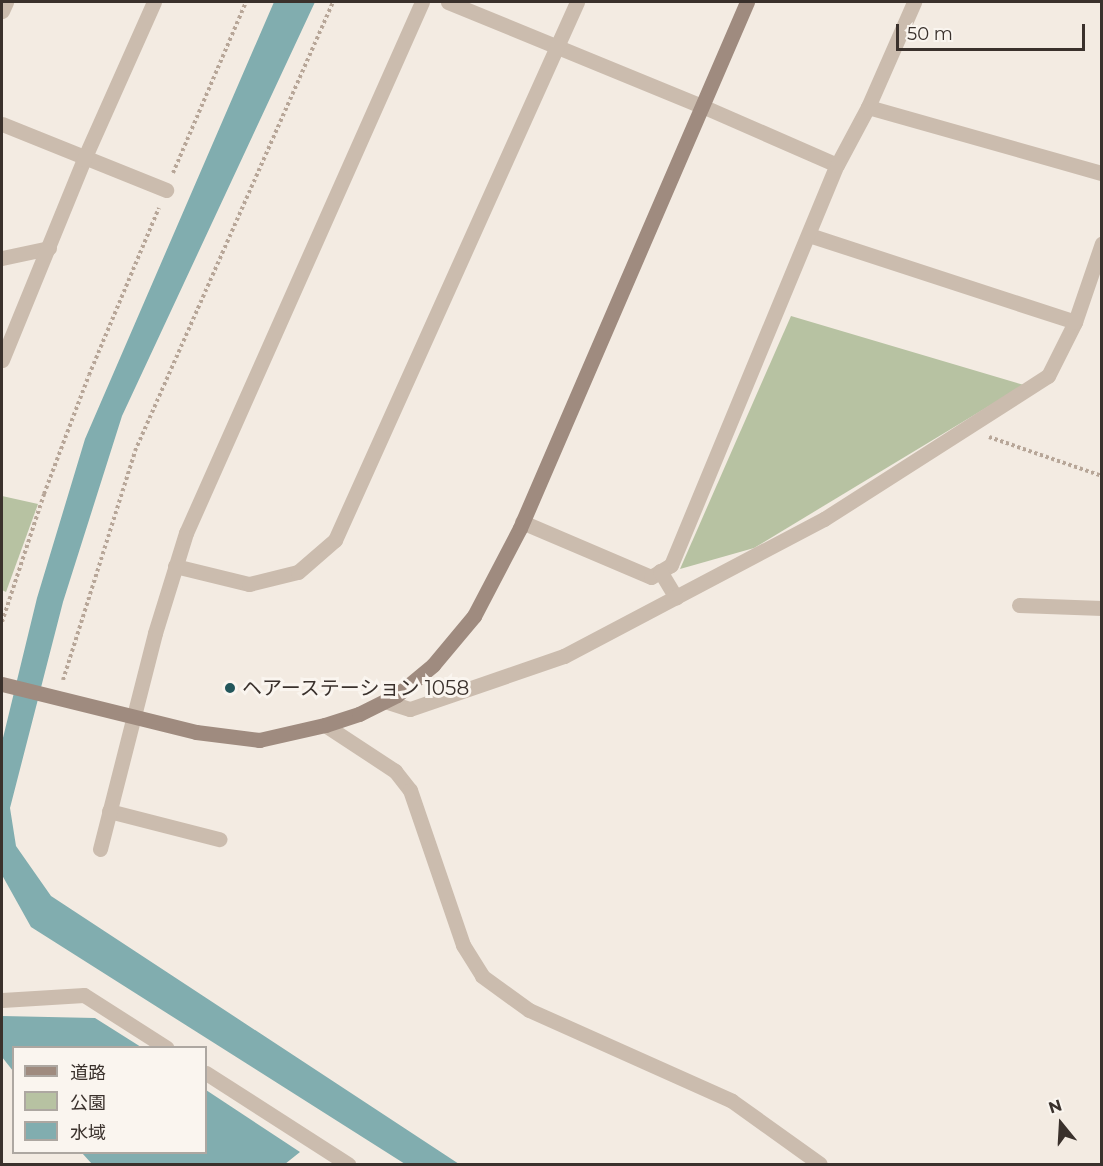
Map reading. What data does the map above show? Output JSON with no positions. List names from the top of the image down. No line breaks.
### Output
{"places":["ヘアーステーション 1058"],"legend":["道路","公園","水域"],"scale_bar":"50 m","north":"top"}
